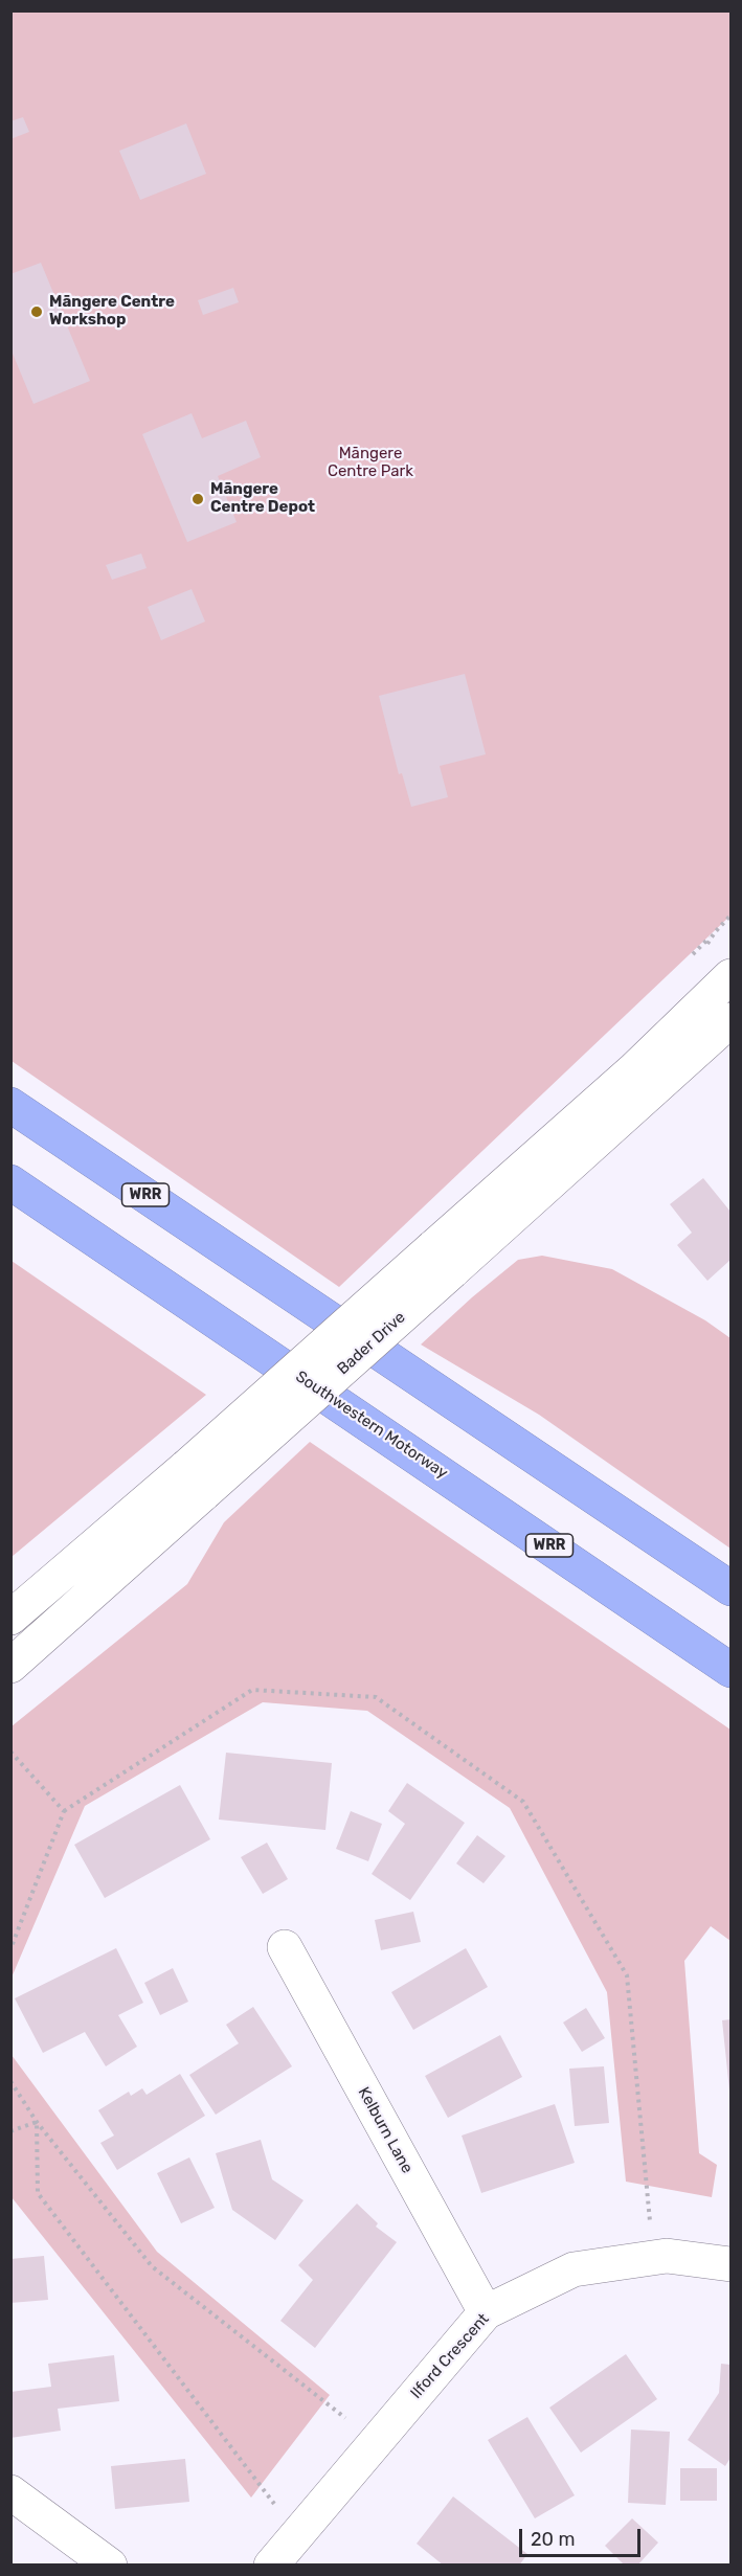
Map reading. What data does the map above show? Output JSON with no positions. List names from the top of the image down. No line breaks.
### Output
{"streets":{"highway":["WRR","Southwestern Motorway"],"main road":["Bader Drive","Kelburn Lane","Ilford Crescent"]},"crossings":[["Kelburn Lane","Ilford Crescent"]],"parks":["Māngere Centre Park"],"places":["Māngere Centre Workshop","Māngere Centre Depot"],"scale_bar":"20 m"}
